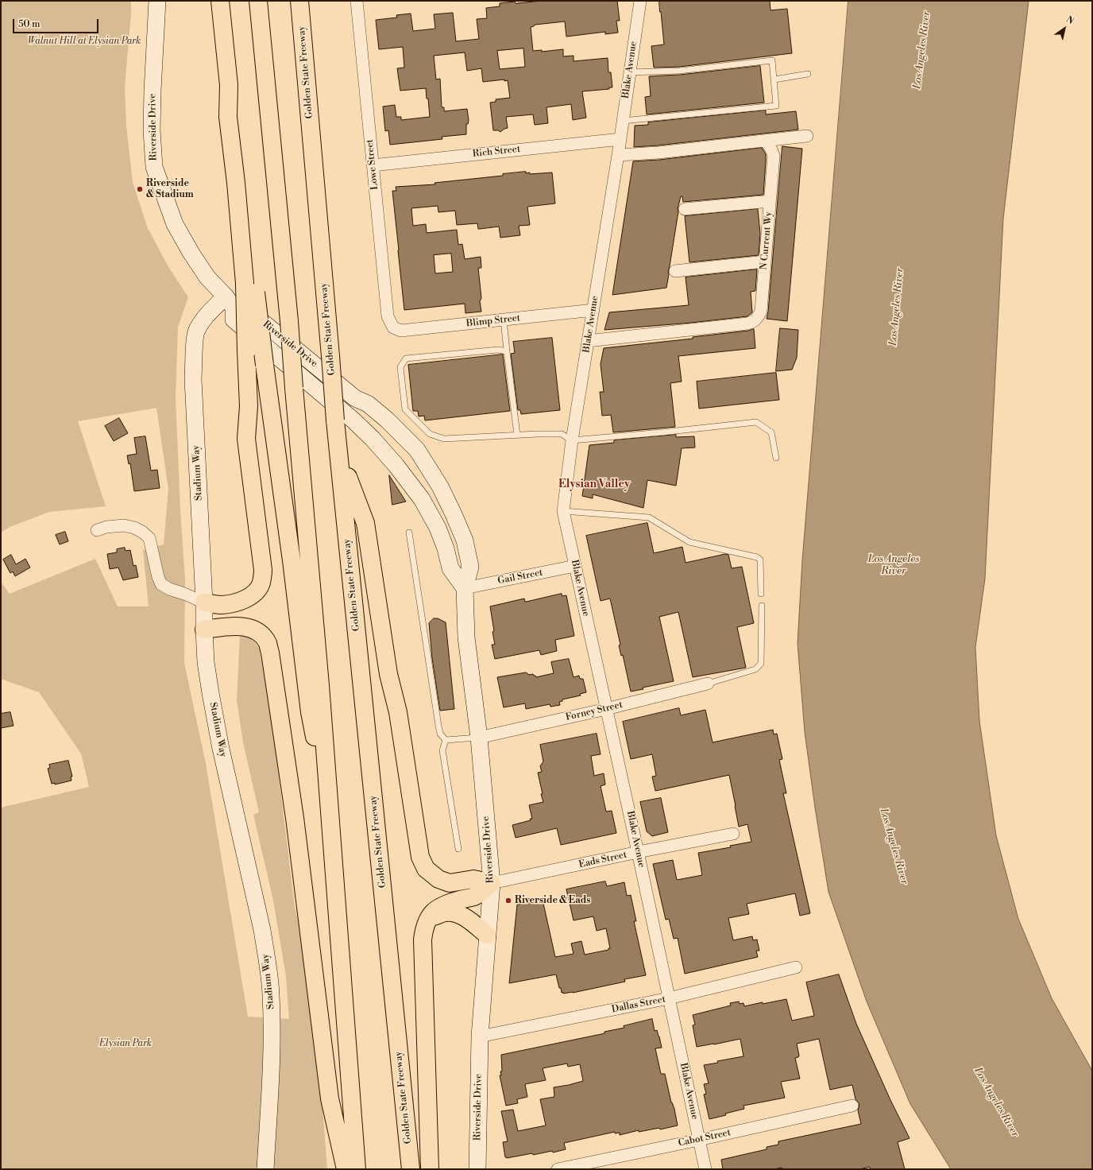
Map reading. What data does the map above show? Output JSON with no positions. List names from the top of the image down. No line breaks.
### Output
{"streets":{"highway":["Golden State Freeway"],"main road":["Riverside Drive","Stadium Way"],"street":["Blake Avenue","Rich Street","Lowe Street","N Current Wy","Blimp Street","Gail Street","Forney Street","Eads Street","Dallas Street","Cabot Street"]},"crossings":[["Blake Avenue","Rich Street"],["Blake Avenue","N Current Wy"],["Blake Avenue","Blimp Street"],["Blake Avenue","Gail Street"],["Blake Avenue","Forney Street"],["Blake Avenue","Eads Street"],["Blake Avenue","Dallas Street"],["Blake Avenue","Cabot Street"],["Riverside Drive","Stadium Way"],["Riverside Drive","Gail Street"],["Riverside Drive","Forney Street"],["Riverside Drive","Eads Street"],["Riverside Drive","Dallas Street"],["Rich Street","Lowe Street"],["Lowe Street","Blimp Street"]],"districts":["Elysian Valley"],"water":["Los Angeles River"],"parks":["Walnut Hill at Elysian Park","Elysian Park"],"places":["Riverside & Stadium","Riverside & Eads"],"scale_bar":"50 m","north":"top right"}
